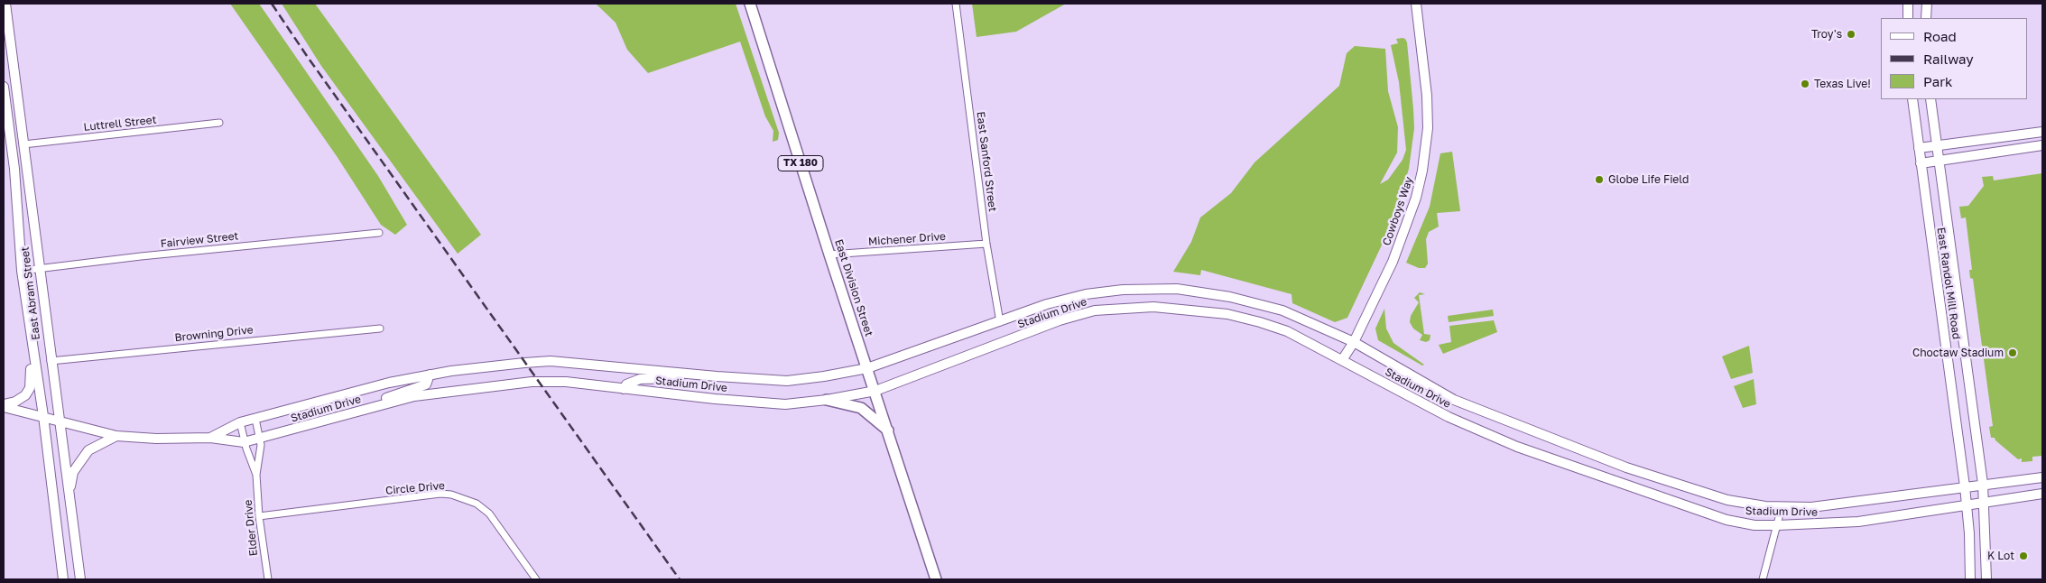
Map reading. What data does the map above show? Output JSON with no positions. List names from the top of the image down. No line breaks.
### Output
{"streets":{"main road":["TX 180","Cowboys Way","East Randol Mill Road","East Division Street","East Abram Street","Stadium Drive"],"street":["Luttrell Street","East Sanford Street","Michener Drive","Fairview Street","Browning Drive","Circle Drive","Elder Drive"]},"crossings":[["Luttrell Street","East Abram Street"],["East Sanford Street","Michener Drive"],["East Sanford Street","Stadium Drive"],["Cowboys Way","Stadium Drive"],["Michener Drive","East Division Street"],["Fairview Street","East Abram Street"],["East Randol Mill Road","Stadium Drive"],["East Division Street","Stadium Drive"],["East Abram Street","Stadium Drive"],["East Abram Street","Browning Drive"],["Stadium Drive","Elder Drive"],["Circle Drive","Elder Drive"]],"places":["Troy's","Texas Live!","Globe Life Field","Choctaw Stadium","K Lot"],"legend":["Road","Railway","Park"]}
